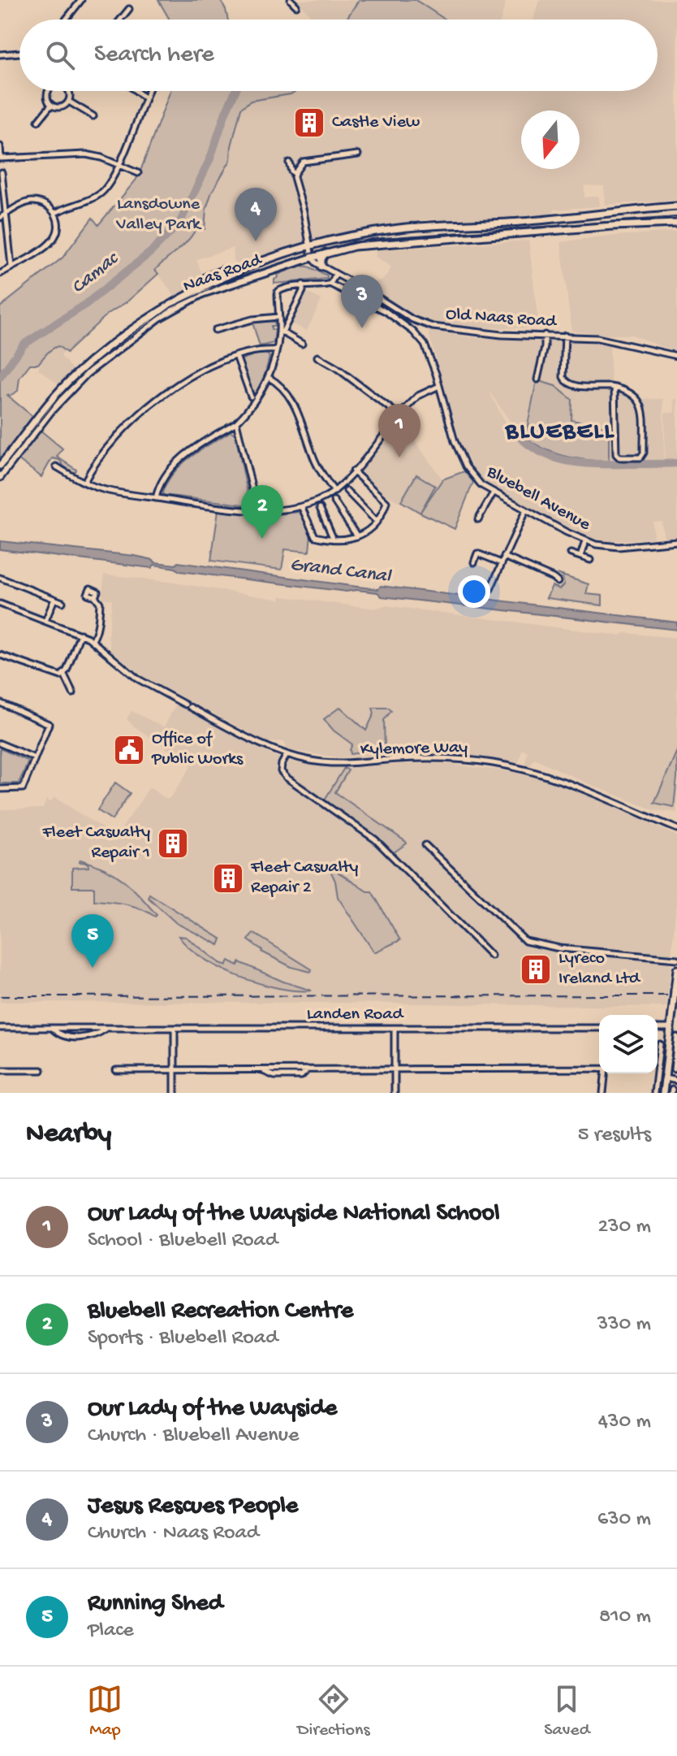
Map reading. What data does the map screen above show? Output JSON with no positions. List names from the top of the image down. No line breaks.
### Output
{"streets":{"main road":["Naas Road"],"street":["Old Naas Road","Bluebell Avenue","Kylemore Way","Landen Road"]},"crossings":[["Naas Road","Old Naas Road"]],"districts":["BLUEBELL"],"water":["Camac","Grand Canal"],"parks":["Lansdowne Valley Park"],"places":{"building":["Castle View","Fleet Casualty Repair 1","Fleet Casualty Repair 2","Lyreco Ireland Ltd"],"public building":["Office of Public Works"]},"north":"bottom","page":{"search":"Search here","pins":["4","3","1","2","5"],"heading":["Nearby","5 results"],"list":[{"mark":"1","name":"Our Lady of the Wayside National School","note":"School · Bluebell Road","value":"230 m"},{"mark":"2","name":"Bluebell Recreation Centre","note":"Sports · Bluebell Road","value":"330 m"},{"mark":"3","name":"Our Lady of the Wayside","note":"Church · Bluebell Avenue","value":"430 m"},{"mark":"4","name":"Jesus Rescues People","note":"Church · Naas Road","value":"630 m"},{"mark":"5","name":"Running Shed","note":"Place","value":"810 m"}],"nav":["Map","Directions","Saved"]}}
